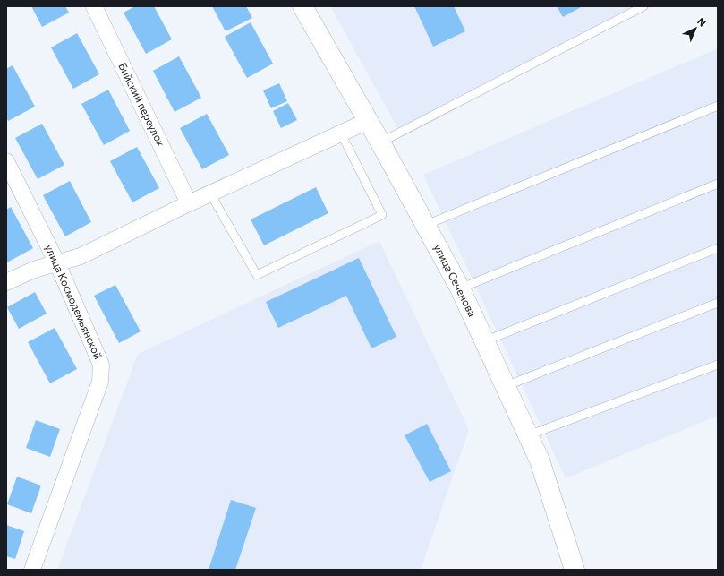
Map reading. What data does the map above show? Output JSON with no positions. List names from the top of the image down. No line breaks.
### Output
{"streets":{"street":["Бийский переулок","улица Сеченова","улица Космодемьянской"]},"north":"top right"}
